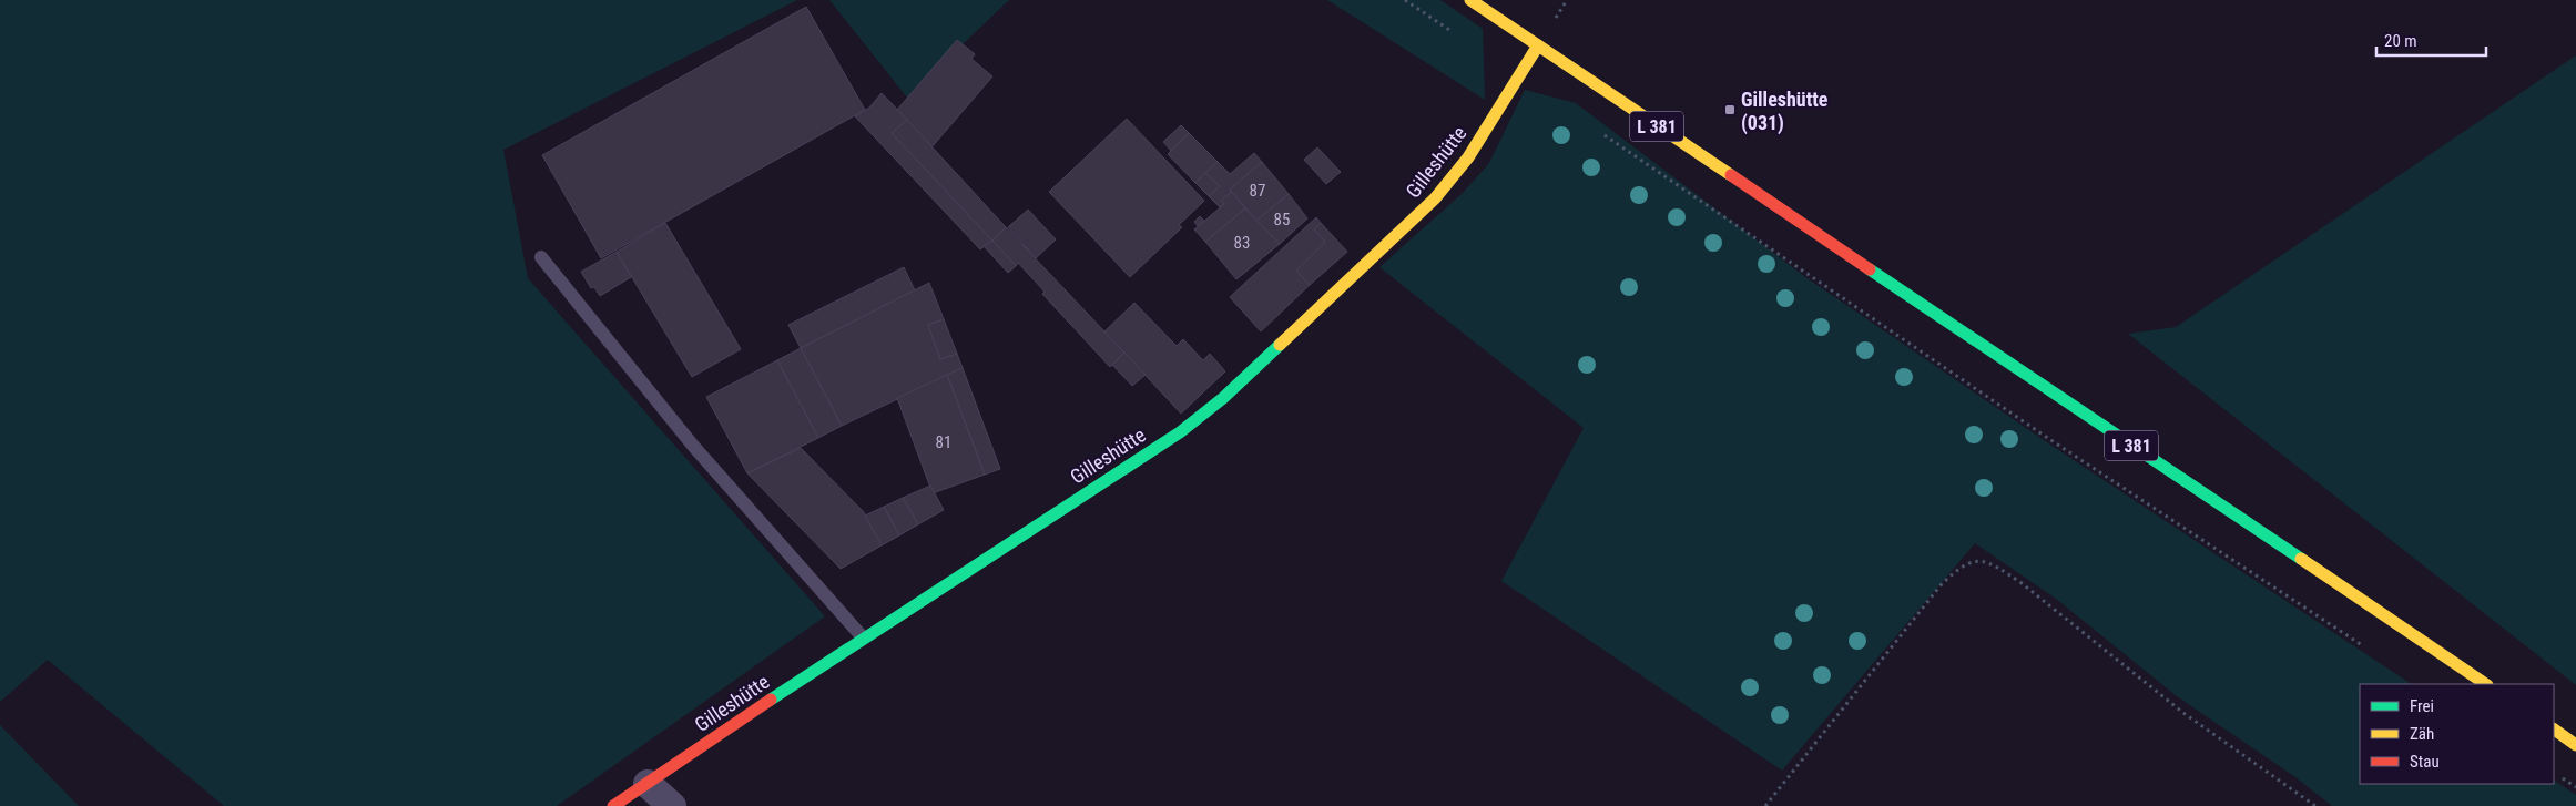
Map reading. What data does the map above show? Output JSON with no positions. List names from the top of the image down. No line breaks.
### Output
{"streets":{"main road":["L 381","Gilleshütte"]},"crossings":[["L 381","Gilleshütte"]],"places":{"transit":["Gilleshütte (031)"]},"house_numbers":["87","85","83","81"],"legend":["Frei","Zäh","Stau"],"scale_bar":"20 m"}
